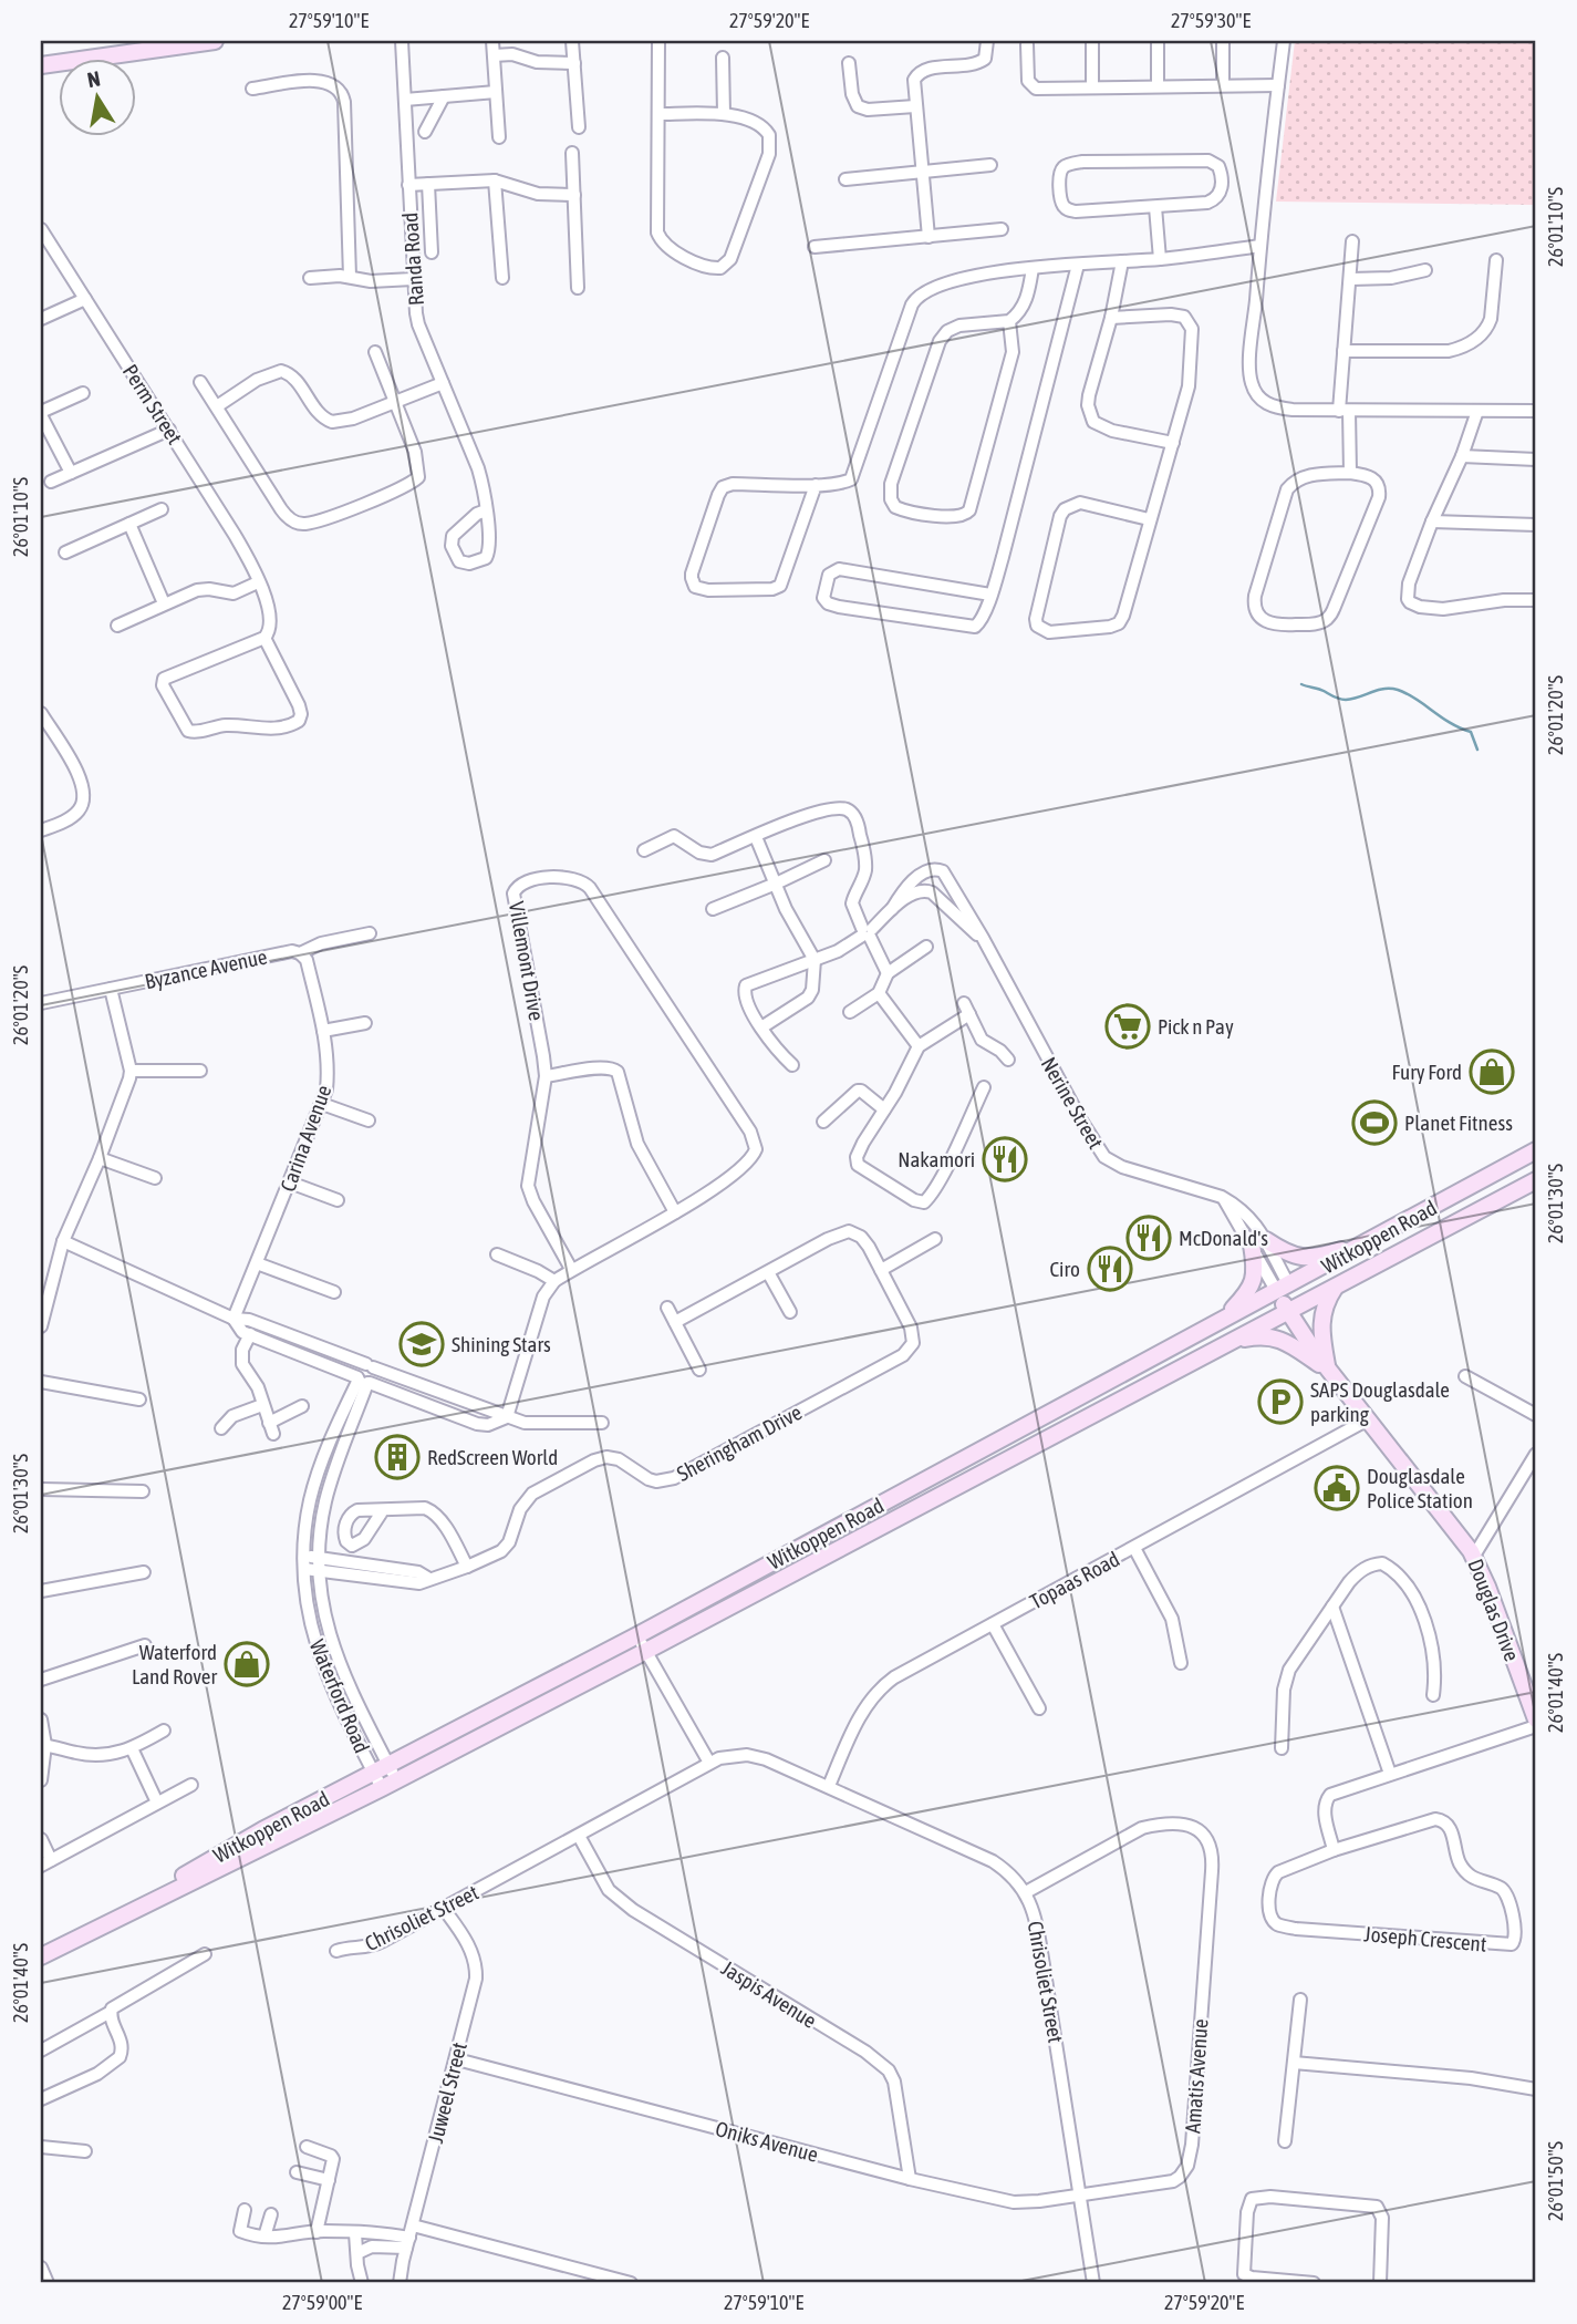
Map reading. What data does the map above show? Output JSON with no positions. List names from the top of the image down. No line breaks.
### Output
{"streets":{"main road":["Witkoppen Road","Douglas Drive"],"street":["Randa Road","Perm Street","Villemont Drive","Byzance Avenue","Nerine Street","Carina Avenue","Sheringham Drive","Topaas Road","Waterford Road","Chrisoliet Street","Joseph Crescent","Jaspis Avenue","Amatis Avenue","Juweel Street","Oniks Avenue"]},"crossings":[["Byzance Avenue","Carina Avenue"],["Nerine Street","Witkoppen Road"],["Nerine Street","Douglas Drive"],["Witkoppen Road","Douglas Drive"],["Witkoppen Road","Waterford Road"],["Sheringham Drive","Waterford Road"],["Topaas Road","Douglas Drive"],["Topaas Road","Chrisoliet Street"],["Chrisoliet Street","Jaspis Avenue"],["Chrisoliet Street","Amatis Avenue"],["Chrisoliet Street","Juweel Street"],["Chrisoliet Street","Oniks Avenue"],["Jaspis Avenue","Oniks Avenue"],["Amatis Avenue","Oniks Avenue"],["Juweel Street","Oniks Avenue"]],"places":{"supermarket":["Pick n Pay"],"shop":["Fury Ford","Waterford Land Rover"],"sports":["Planet Fitness"],"restaurant":["Nakamori","McDonald's","Ciro"],"school or university":["Shining Stars"],"parking":["SAPS Douglasdale parking"],"building":["RedScreen World"],"public building":["Douglasdale Police Station"]},"north":"top","coordinates":["27°59'10\"E","27°59'20\"E","27°59'30\"E","26°01'10\"S","26°01'20\"S","26°01'30\"S","26°01'40\"S","26°01'50\"S","27°59'00\"E"]}
